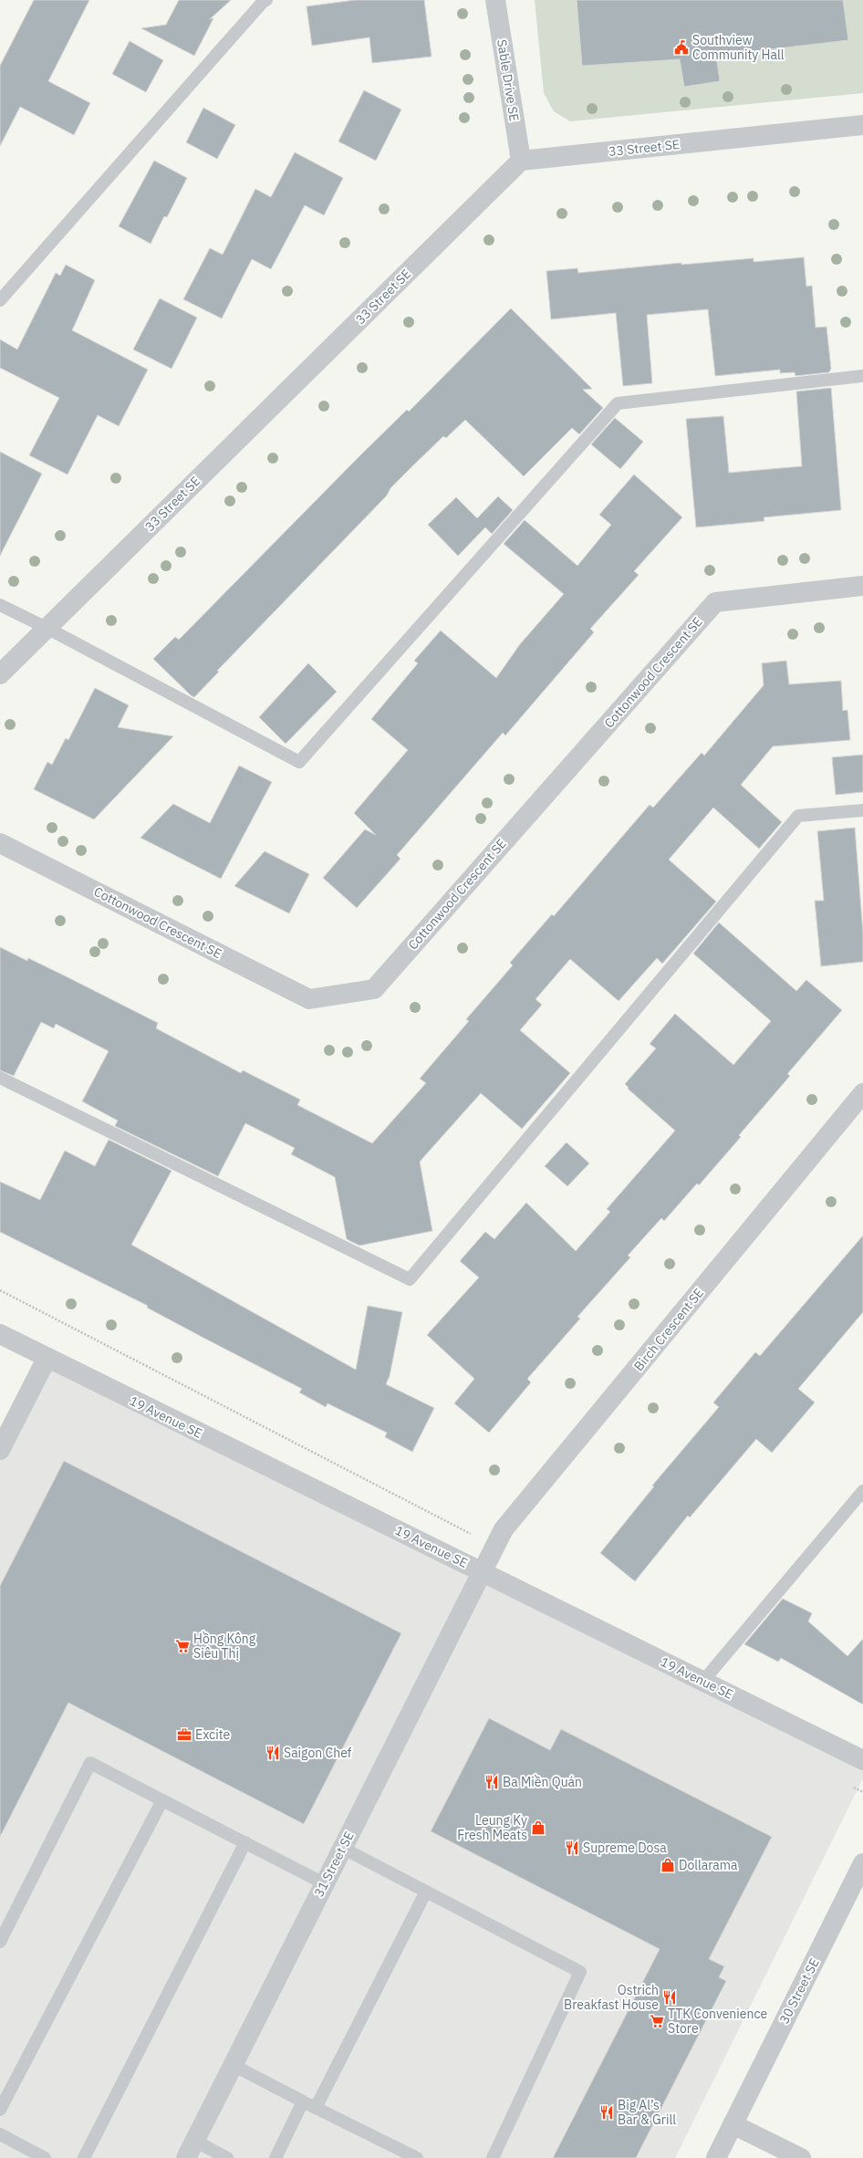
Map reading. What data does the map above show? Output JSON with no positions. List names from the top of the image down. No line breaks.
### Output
{"streets":{"street":["Sable Drive SE","33 Street SE","Cottonwood Crescent SE","Birch Crescent SE","19 Avenue SE","31 Street SE","30 Street SE"]},"crossings":[["Sable Drive SE","33 Street SE"],["Birch Crescent SE","19 Avenue SE"],["Birch Crescent SE","31 Street SE"],["19 Avenue SE","31 Street SE"]],"places":{"public building":["Southview Community Hall"],"supermarket":["Hồng Kông Siêu Thị","TTK Convenience Store"],"office":["Excite"],"restaurant":["Saigon Chef","Ba Miền Quán","Supreme Dosa","Ostrich Breakfast House","Big Al’s Bar & Grill"],"shop":["Leung Ky Fresh Meats","Dollarama"]}}
